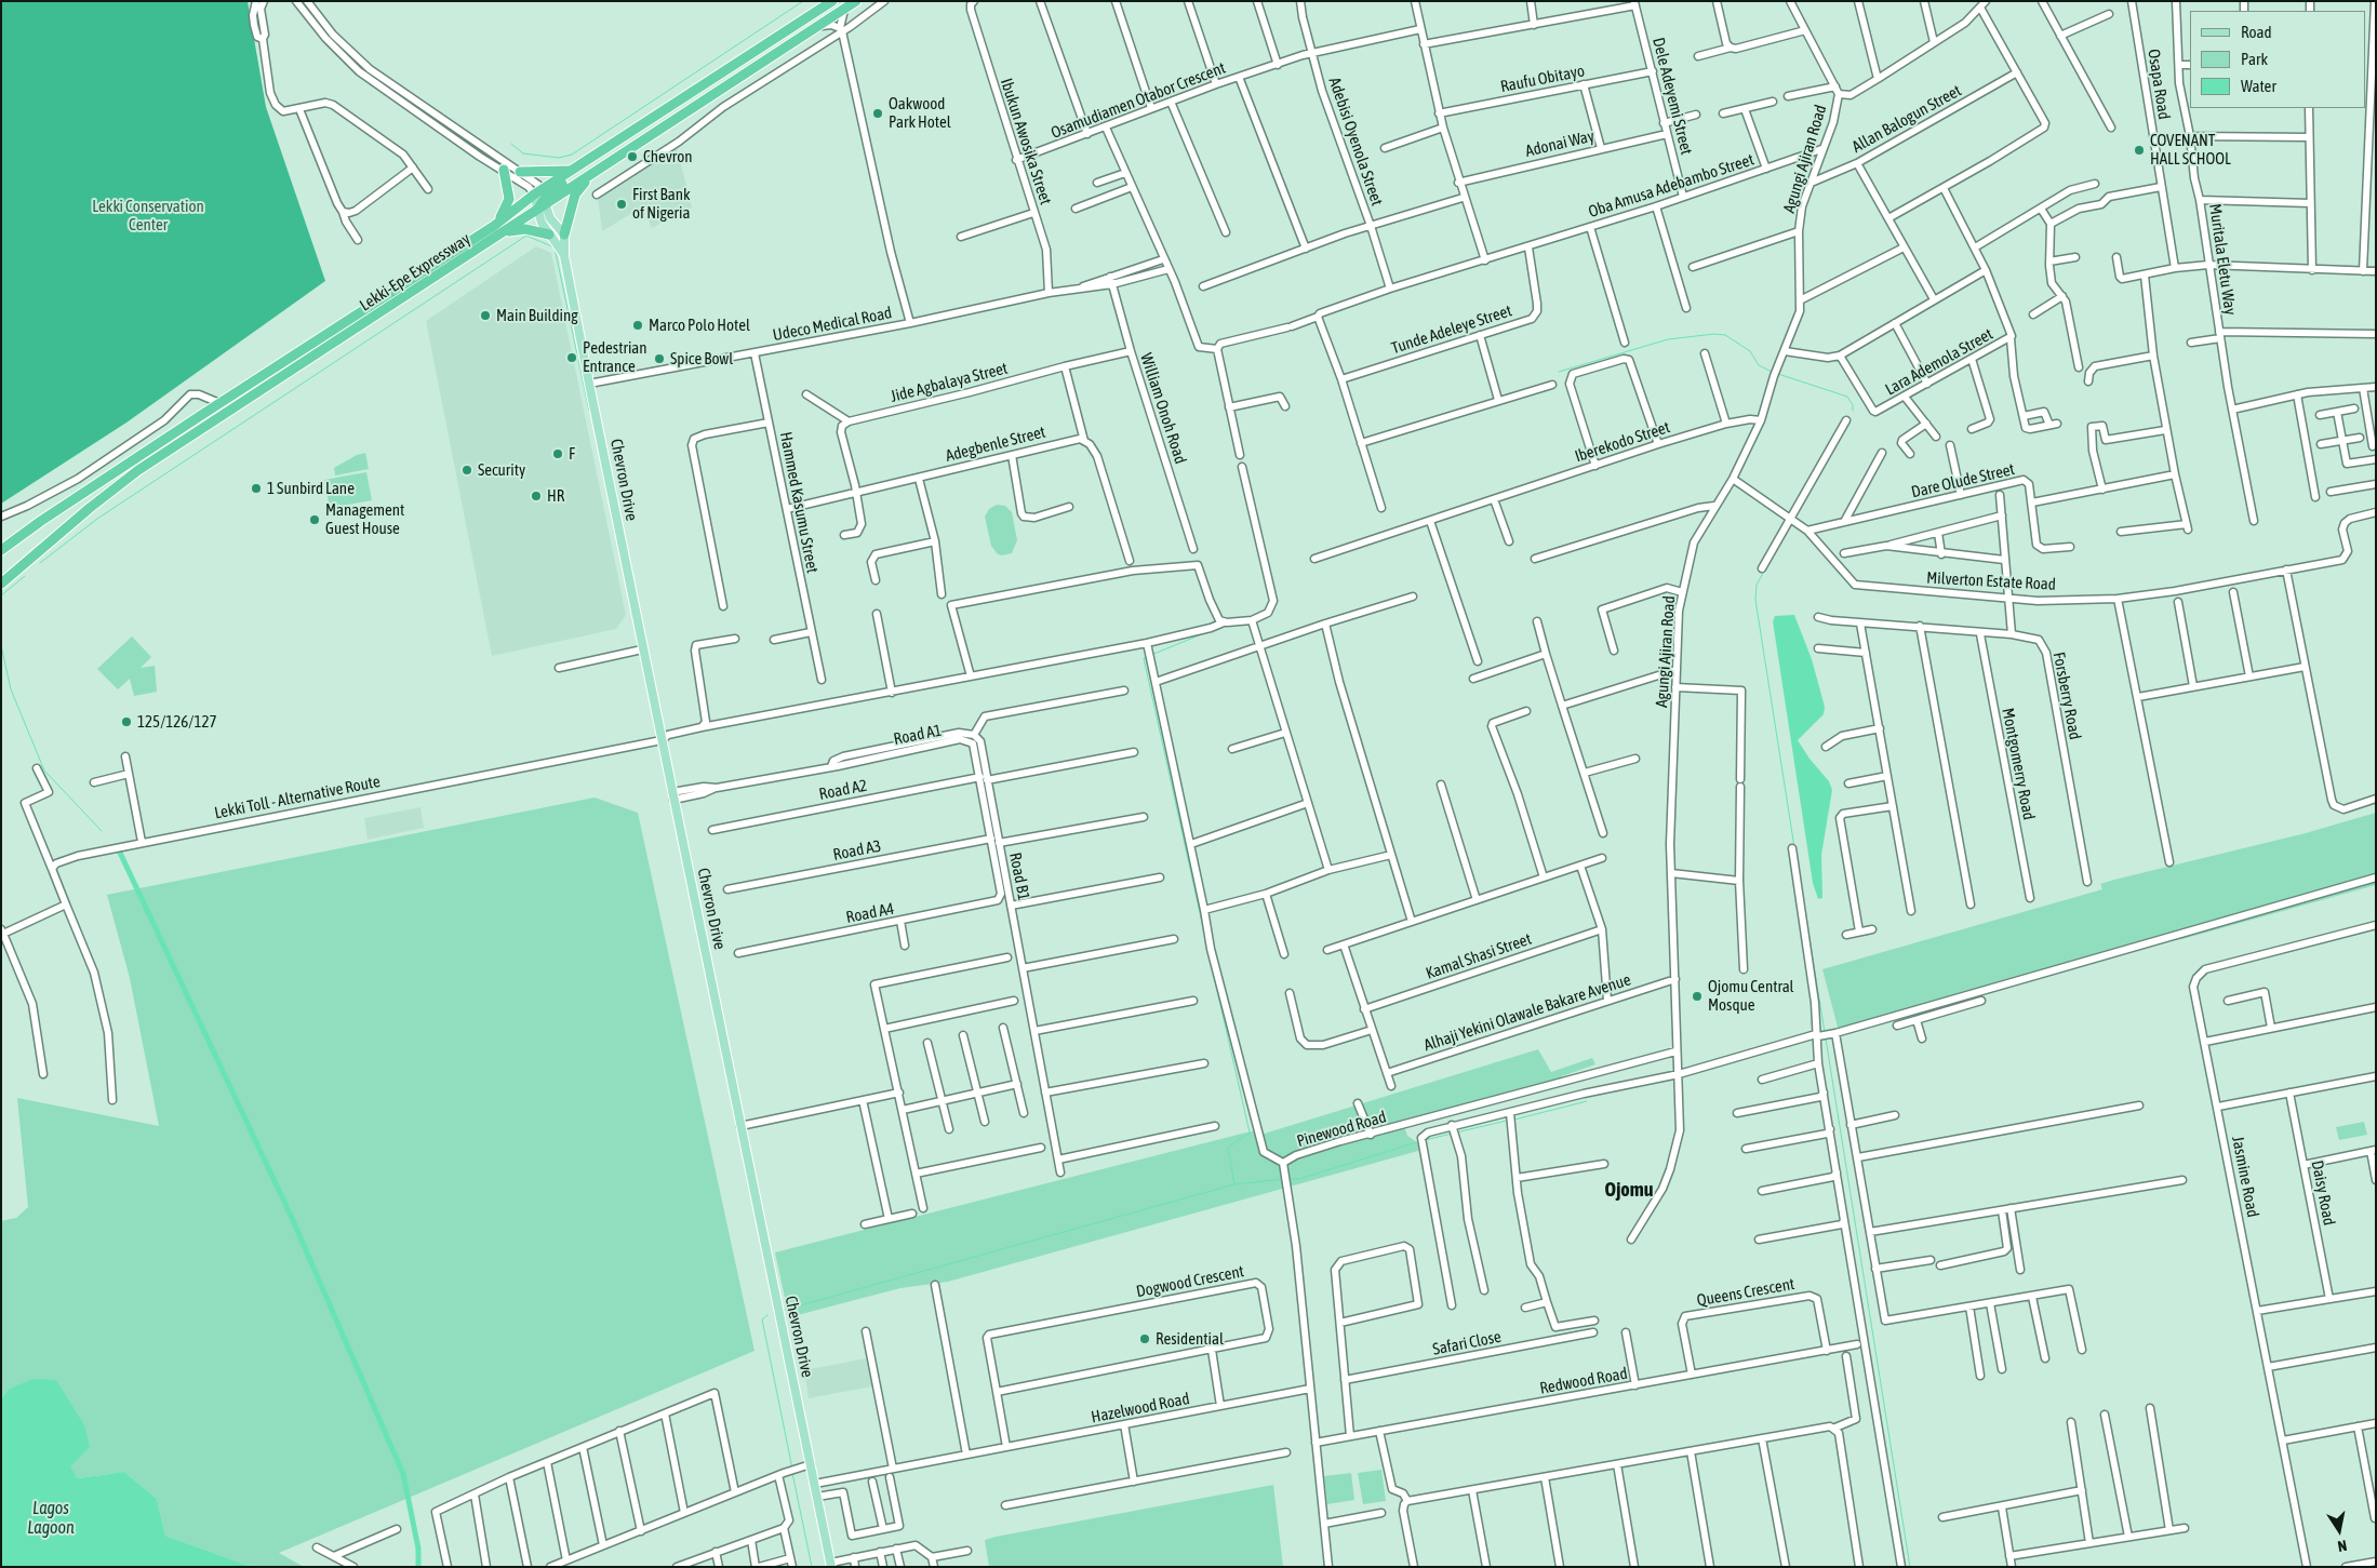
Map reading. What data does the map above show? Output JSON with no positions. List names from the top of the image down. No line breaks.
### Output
{"streets":{"highway":["Lekki-Epe Expressway"],"main road":["Chevron Drive"],"street":["Raufu Obitayo","Osapa Road","Dele Adeyemi Street","Osamudiamen Otabor Crescent","Allan Balogun Street","Ibukun Awosika Street","Adebisi Oyenola Street","Adonai Way","Agungi Ajiran Road","Oba Amusa Adebambo Street","Muritala Eletu Way","Udeco Medical Road","Tunde Adeleye Street","Lara Ademola Street","Jide Agbalaya Street","William Onoh Road","Iberekodo Street","Adegbenle Street","Dare Olude Street","Hammed Kasumu Street","Milverton Estate Road","Forsberry Road","Road A1","Montgomerry Road","Road A2","Lekki Toll - Alternative Route","Road A3","Road B1","Road A4","Kamal Shasi Street","Alhaji Yekini Olawale Bakare Avenue","Pinewood Road","Jasmine Road","Daisy Road","Dogwood Crescent","Queens Crescent","Safari Close","Redwood Road","Hazelwood Road"]},"crossings":[["Raufu Obitayo","Dele Adeyemi Street"],["Dele Adeyemi Street","Adonai Way"],["Dele Adeyemi Street","Oba Amusa Adebambo Street"],["Osamudiamen Otabor Crescent","Ibukun Awosika Street"],["Osamudiamen Otabor Crescent","Adebisi Oyenola Street"],["Allan Balogun Street","Agungi Ajiran Road"],["Ibukun Awosika Street","Udeco Medical Road"],["Adebisi Oyenola Street","Oba Amusa Adebambo Street"],["Agungi Ajiran Road","Oba Amusa Adebambo Street"],["Agungi Ajiran Road","Iberekodo Street"],["Agungi Ajiran Road","Milverton Estate Road"],["Agungi Ajiran Road","Alhaji Yekini Olawale Bakare Avenue"],["Agungi Ajiran Road","Pinewood Road"],["Oba Amusa Adebambo Street","Tunde Adeleye Street"],["Lekki-Epe Expressway","Chevron Drive"],["Udeco Medical Road","William Onoh Road"],["Udeco Medical Road","Chevron Drive"],["Udeco Medical Road","Hammed Kasumu Street"],["Jide Agbalaya Street","William Onoh Road"],["Adegbenle Street","Hammed Kasumu Street"],["Chevron Drive","Road A1"],["Chevron Drive","Lekki Toll - Alternative Route"],["Chevron Drive","Hazelwood Road"],["Dare Olude Street","Milverton Estate Road"],["Forsberry Road","Montgomerry Road"],["Road A1","Road A2"],["Road A1","Road A3"],["Road A1","Road B1"],["Road A1","Road A4"],["Road A2","Road B1"],["Pinewood Road","Redwood Road"],["Pinewood Road","Hazelwood Road"],["Queens Crescent","Redwood Road"]],"districts":["Ojomu"],"water":["Lagos Lagoon"],"parks":["Lekki Conservation Center"],"places":["Oakwood Park Hotel","COVENANT HALL SCHOOL","Chevron","First Bank of Nigeria","Main Building","Marco Polo Hotel","Pedestrian Entrance","Spice Bowl","F","Security","1 Sunbird Lane","HR","Management Guest House","125/126/127","Ojomu Central Mosque","Residential"],"legend":["Road","Park","Water"],"north":"bottom"}
